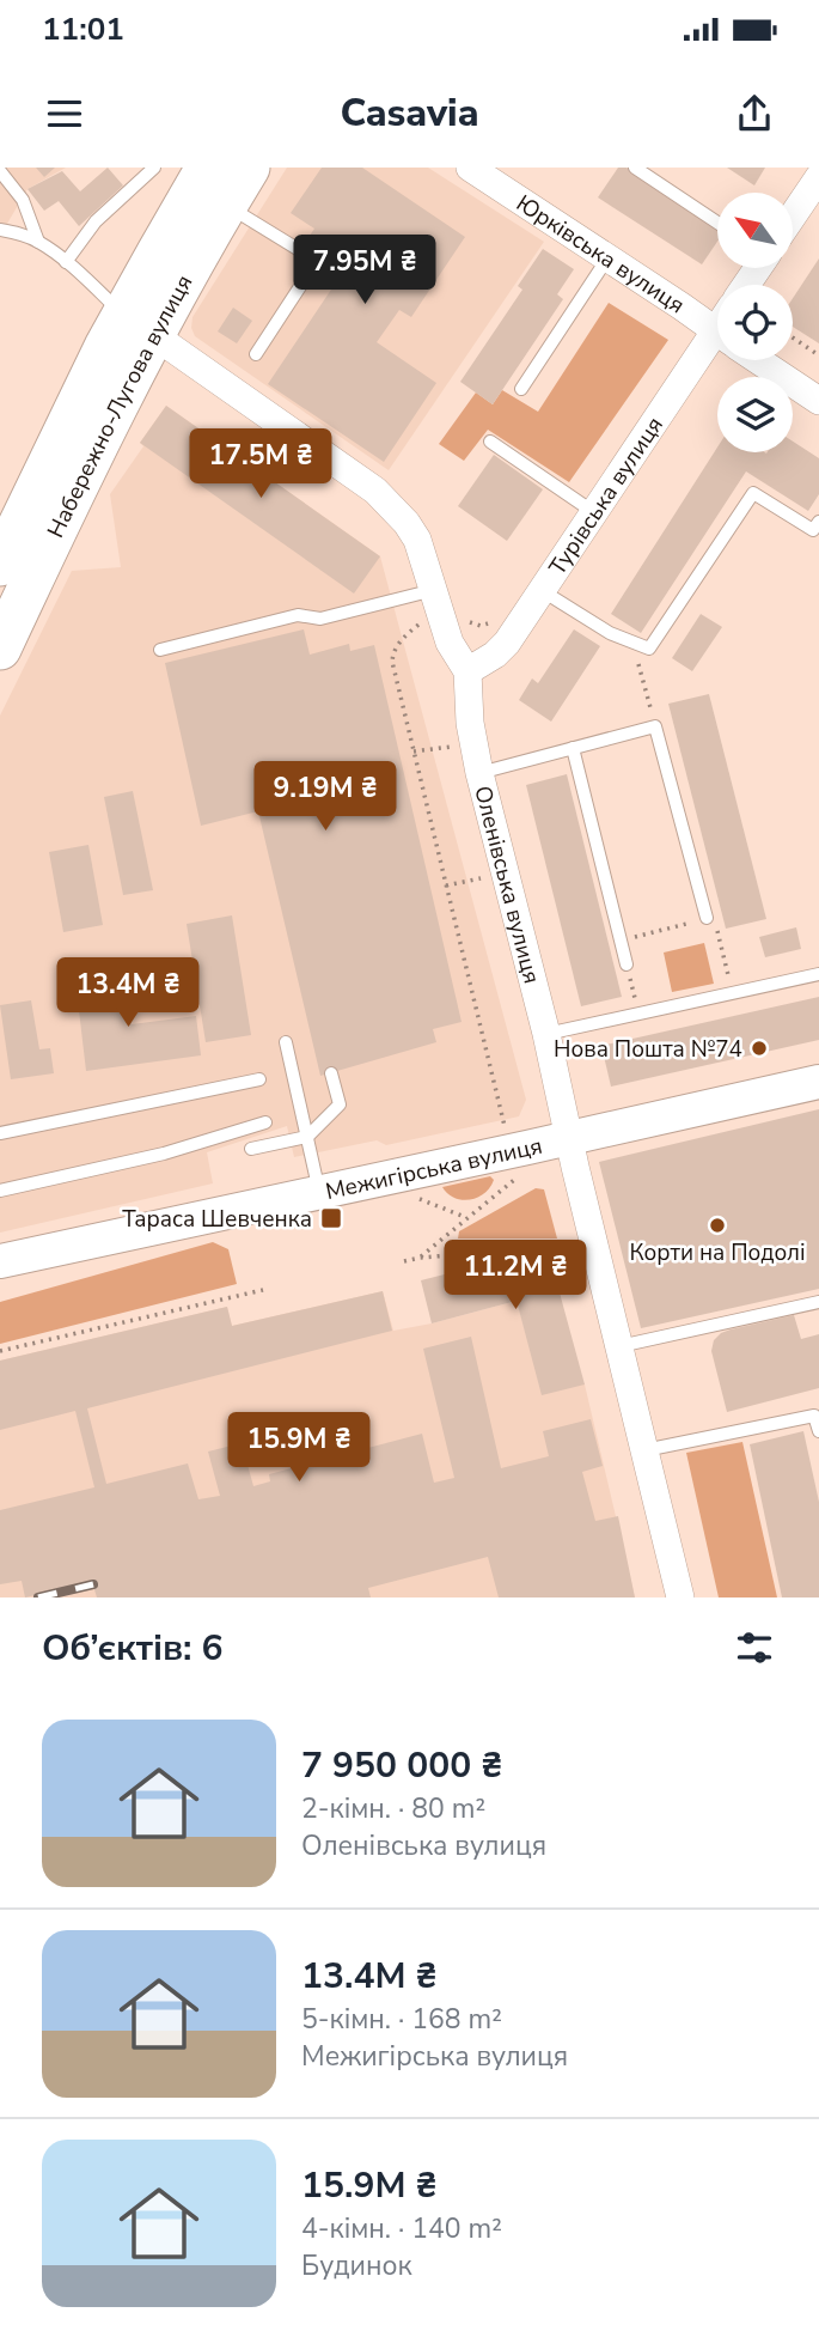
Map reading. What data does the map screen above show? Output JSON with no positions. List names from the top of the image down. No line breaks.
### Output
{"streets":{"main road":["Набережно-Лугова вулиця"],"street":["Юрківська вулиця","Турівська вулиця","Оленівська вулиця","Межигірська вулиця"]},"crossings":[["Набережно-Лугова вулиця","Оленівська вулиця"],["Турівська вулиця","Оленівська вулиця"],["Оленівська вулиця","Межигірська вулиця"]],"places":{"other":["Нова Пошта №74","Корти на Подолі"],"transit":["Тараса Шевченка"]},"north":"top left","page":{"status":"11:01","header":"Casavia","price":["7.95M ₴","17.5M ₴","9.19M ₴","13.4M ₴","11.2M ₴","15.9M ₴"],"heading":"Об’єктів: 6","list":[{"name":"7 950 000 ₴","note":"2-кімн. · 80 m² · Оленівська вулиця"},{"name":"13.4M ₴","note":"5-кімн. · 168 m² · Межигірська вулиця"},{"name":"15.9M ₴","note":"4-кімн. · 140 m² · Будинок"}]}}
